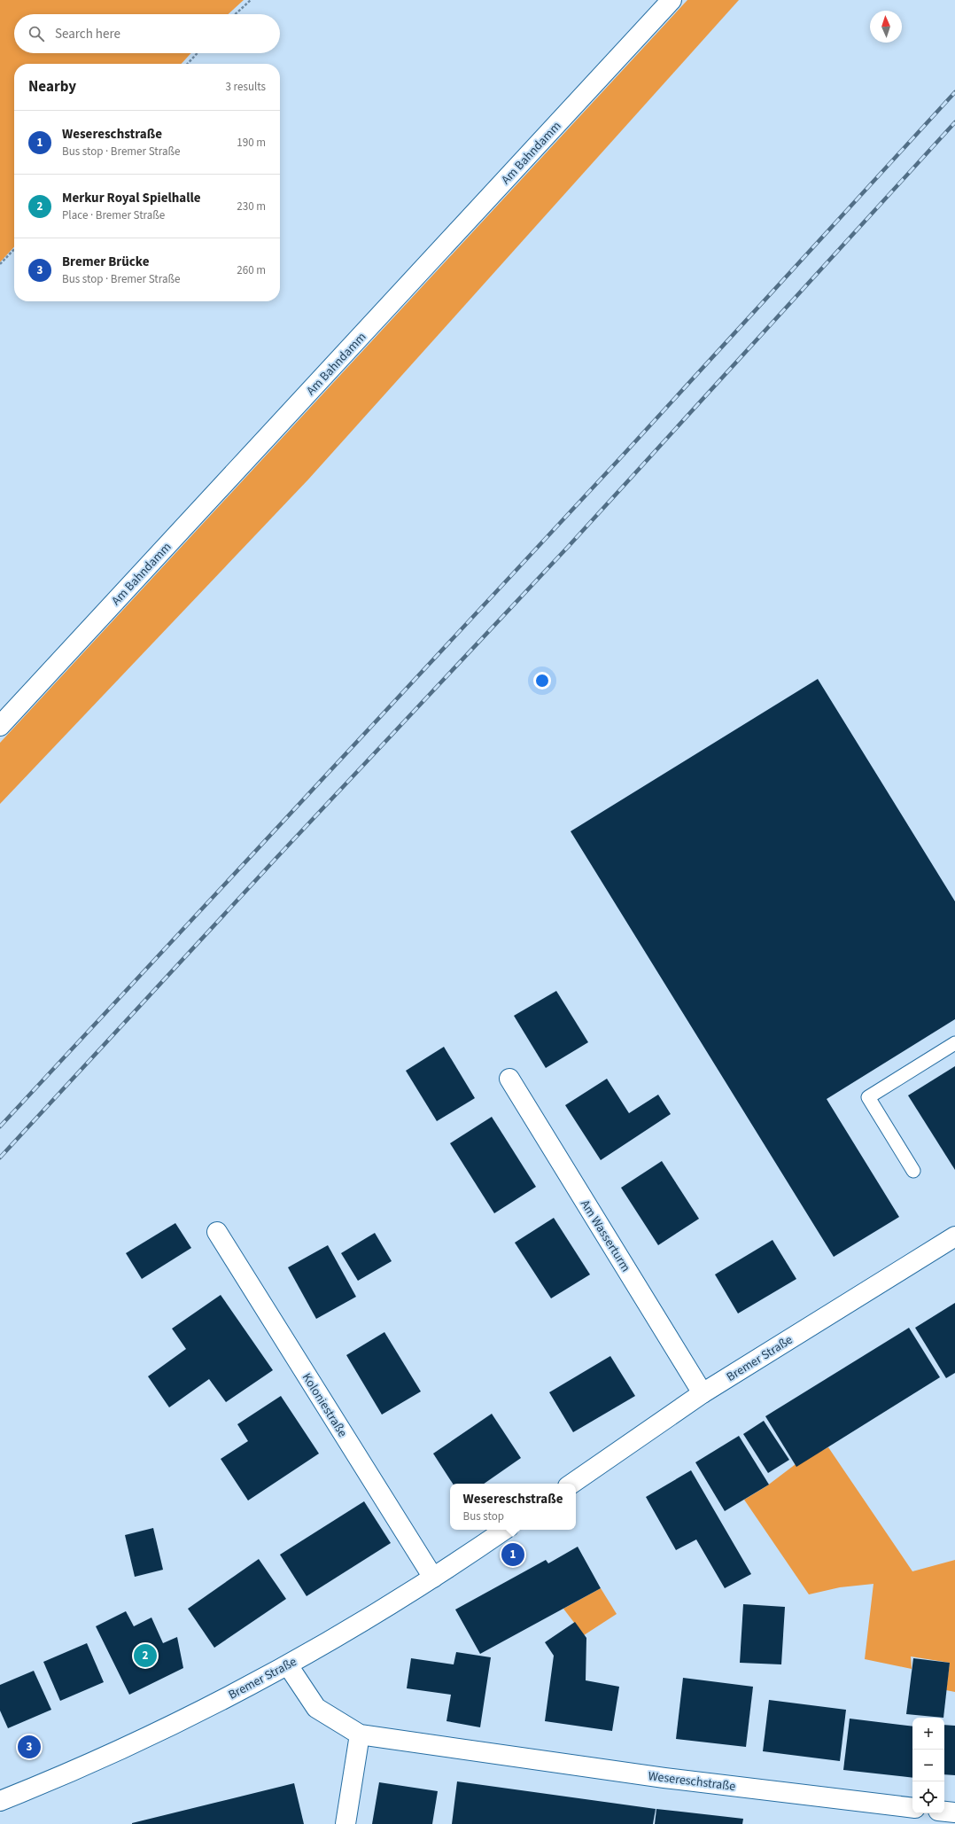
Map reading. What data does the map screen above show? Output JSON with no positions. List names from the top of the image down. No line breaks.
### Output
{"streets":{"street":["Am Bahndamm","Am Wasserturm","Bremer Straße","Koloniestraße","Wesereschstraße"]},"crossings":[["Am Wasserturm","Bremer Straße"],["Bremer Straße","Koloniestraße"],["Bremer Straße","Wesereschstraße"]],"north":"top","page":{"search":"Search here","heading":["Nearby","3 results"],"list":[{"mark":"1","name":"Wesereschstraße","note":"Bus stop · Bremer Straße","value":"190 m"},{"mark":"2","name":"Merkur Royal Spielhalle","note":"Place · Bremer Straße","value":"230 m"},{"mark":"3","name":"Bremer Brücke","note":"Bus stop · Bremer Straße","value":"260 m"}],"popup":["Wesereschstraße","Bus stop"],"pins":["1","2","3"],"map_buttons":["+","−"]}}
